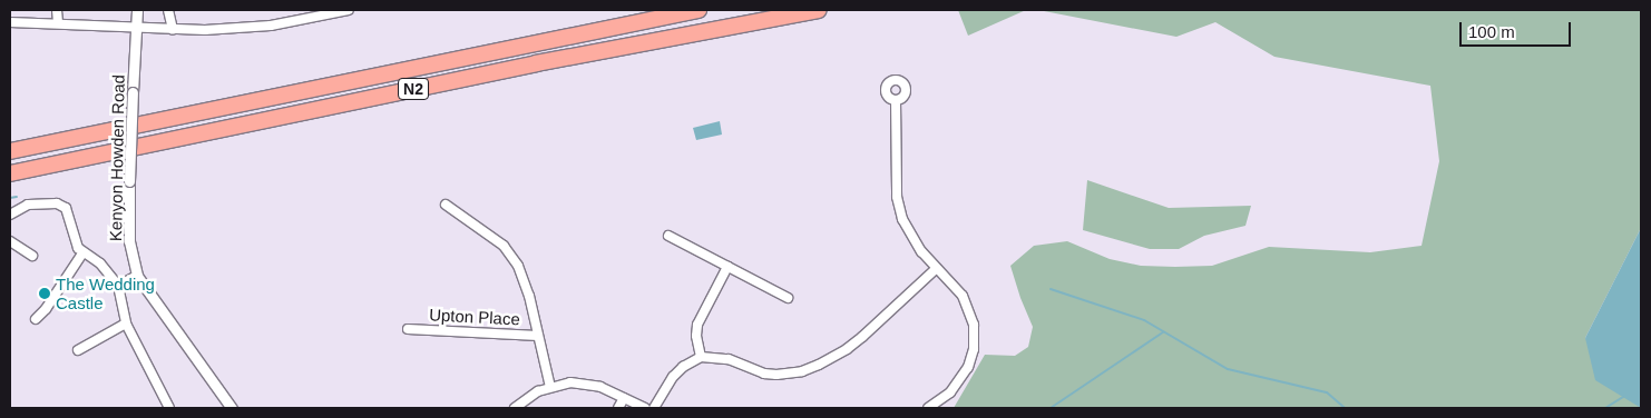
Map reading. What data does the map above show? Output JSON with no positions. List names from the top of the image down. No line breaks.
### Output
{"streets":{"highway":["N2"],"street":["Kenyon Howden Road","Upton Place"]},"places":["The Wedding Castle"],"scale_bar":"100 m"}
